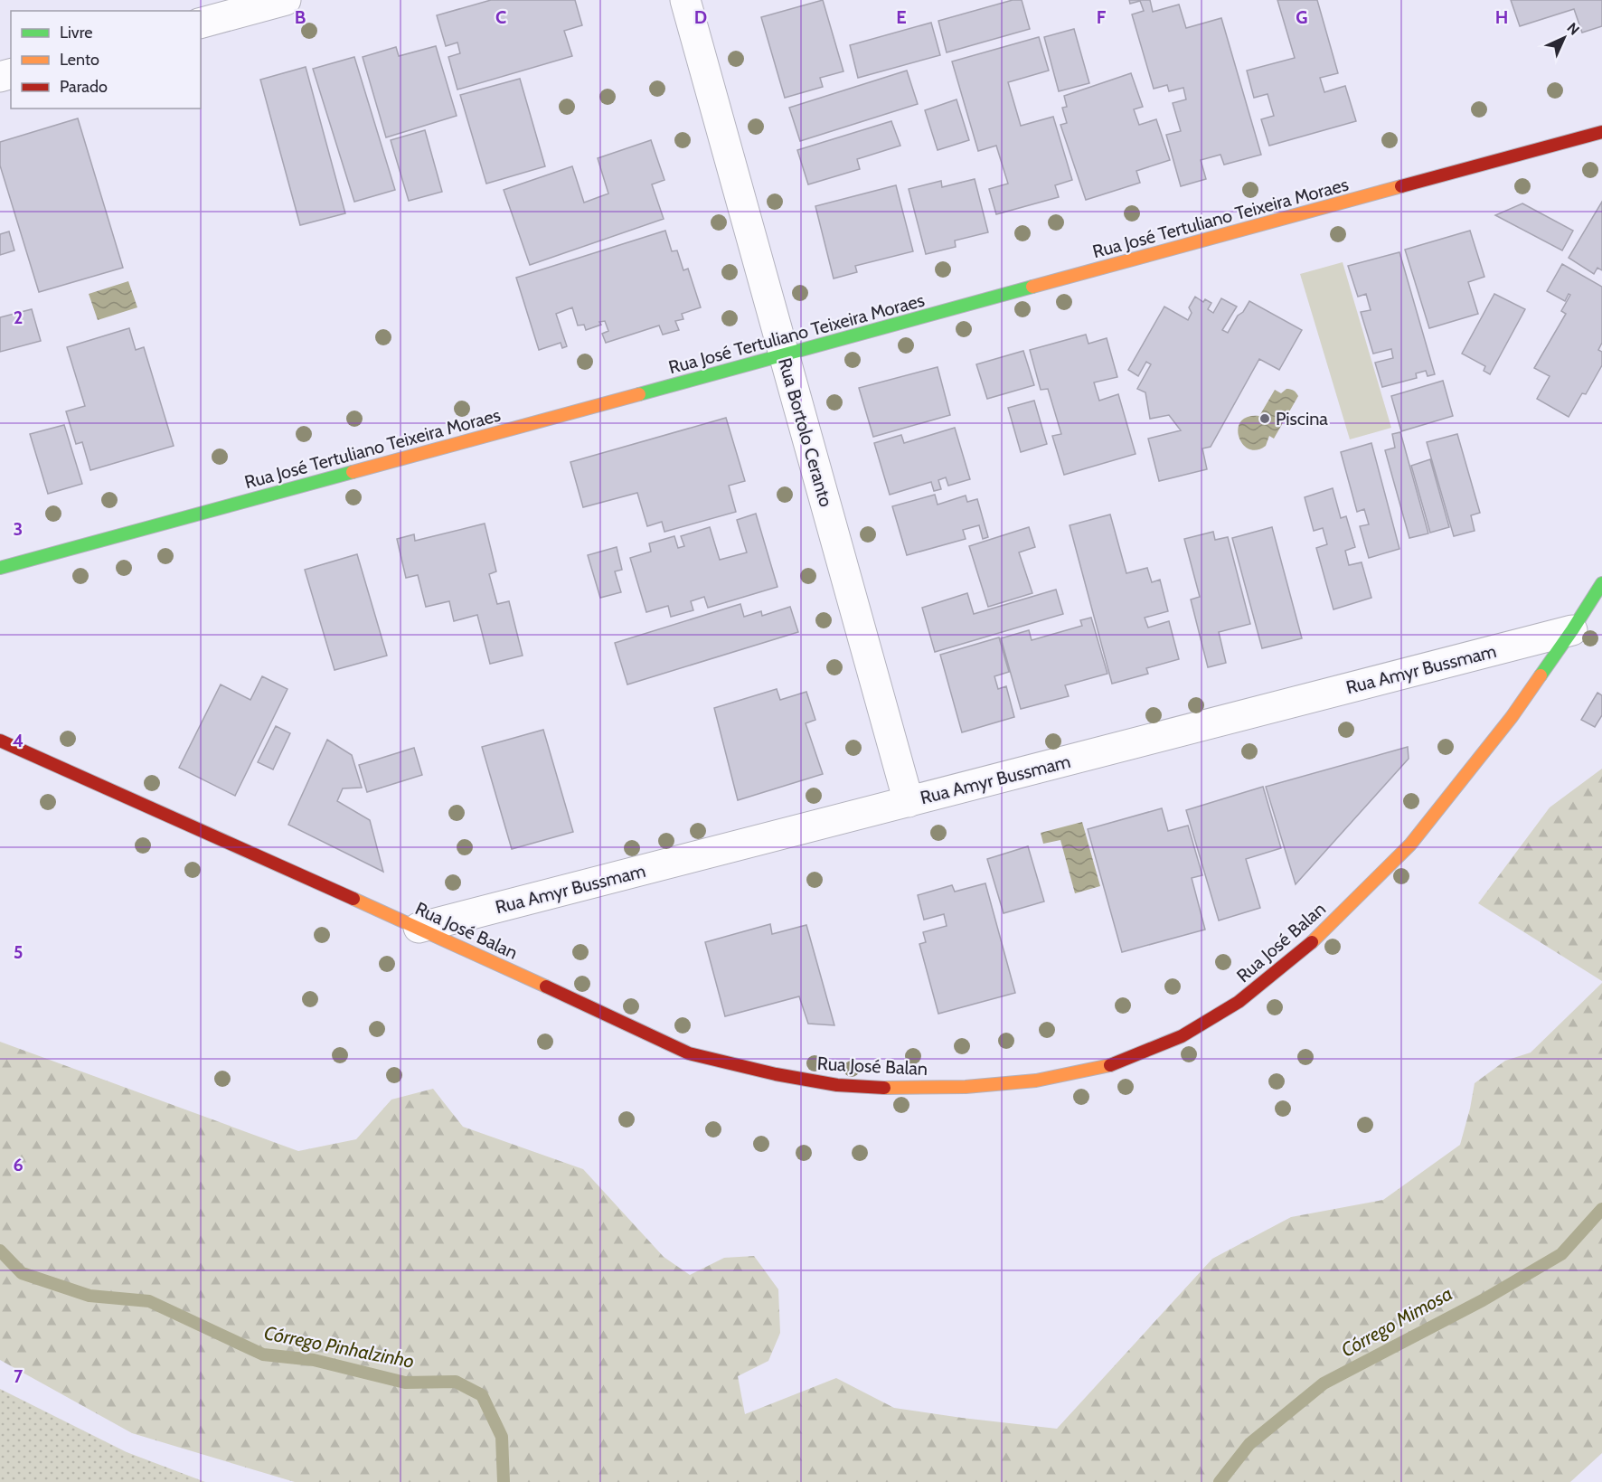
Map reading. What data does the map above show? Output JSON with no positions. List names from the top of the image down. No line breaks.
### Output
{"streets":{"street":["Rua José Tertuliano Teixeira Moraes","Rua Bortolo Ceranto","Rua Amyr Bussmam","Rua José Balan"]},"crossings":[["Rua José Tertuliano Teixeira Moraes","Rua Bortolo Ceranto"],["Rua Bortolo Ceranto","Rua Amyr Bussmam"],["Rua Amyr Bussmam","Rua José Balan"]],"water":["Córrego Mimosa","Córrego Pinhalzinho"],"places":["Piscina"],"legend":["Livre","Lento","Parado"],"north":"top right","grid":{"columns":["B","C","D","E","F","G","H"],"rows":["2","3","4","5","6","7"]}}
